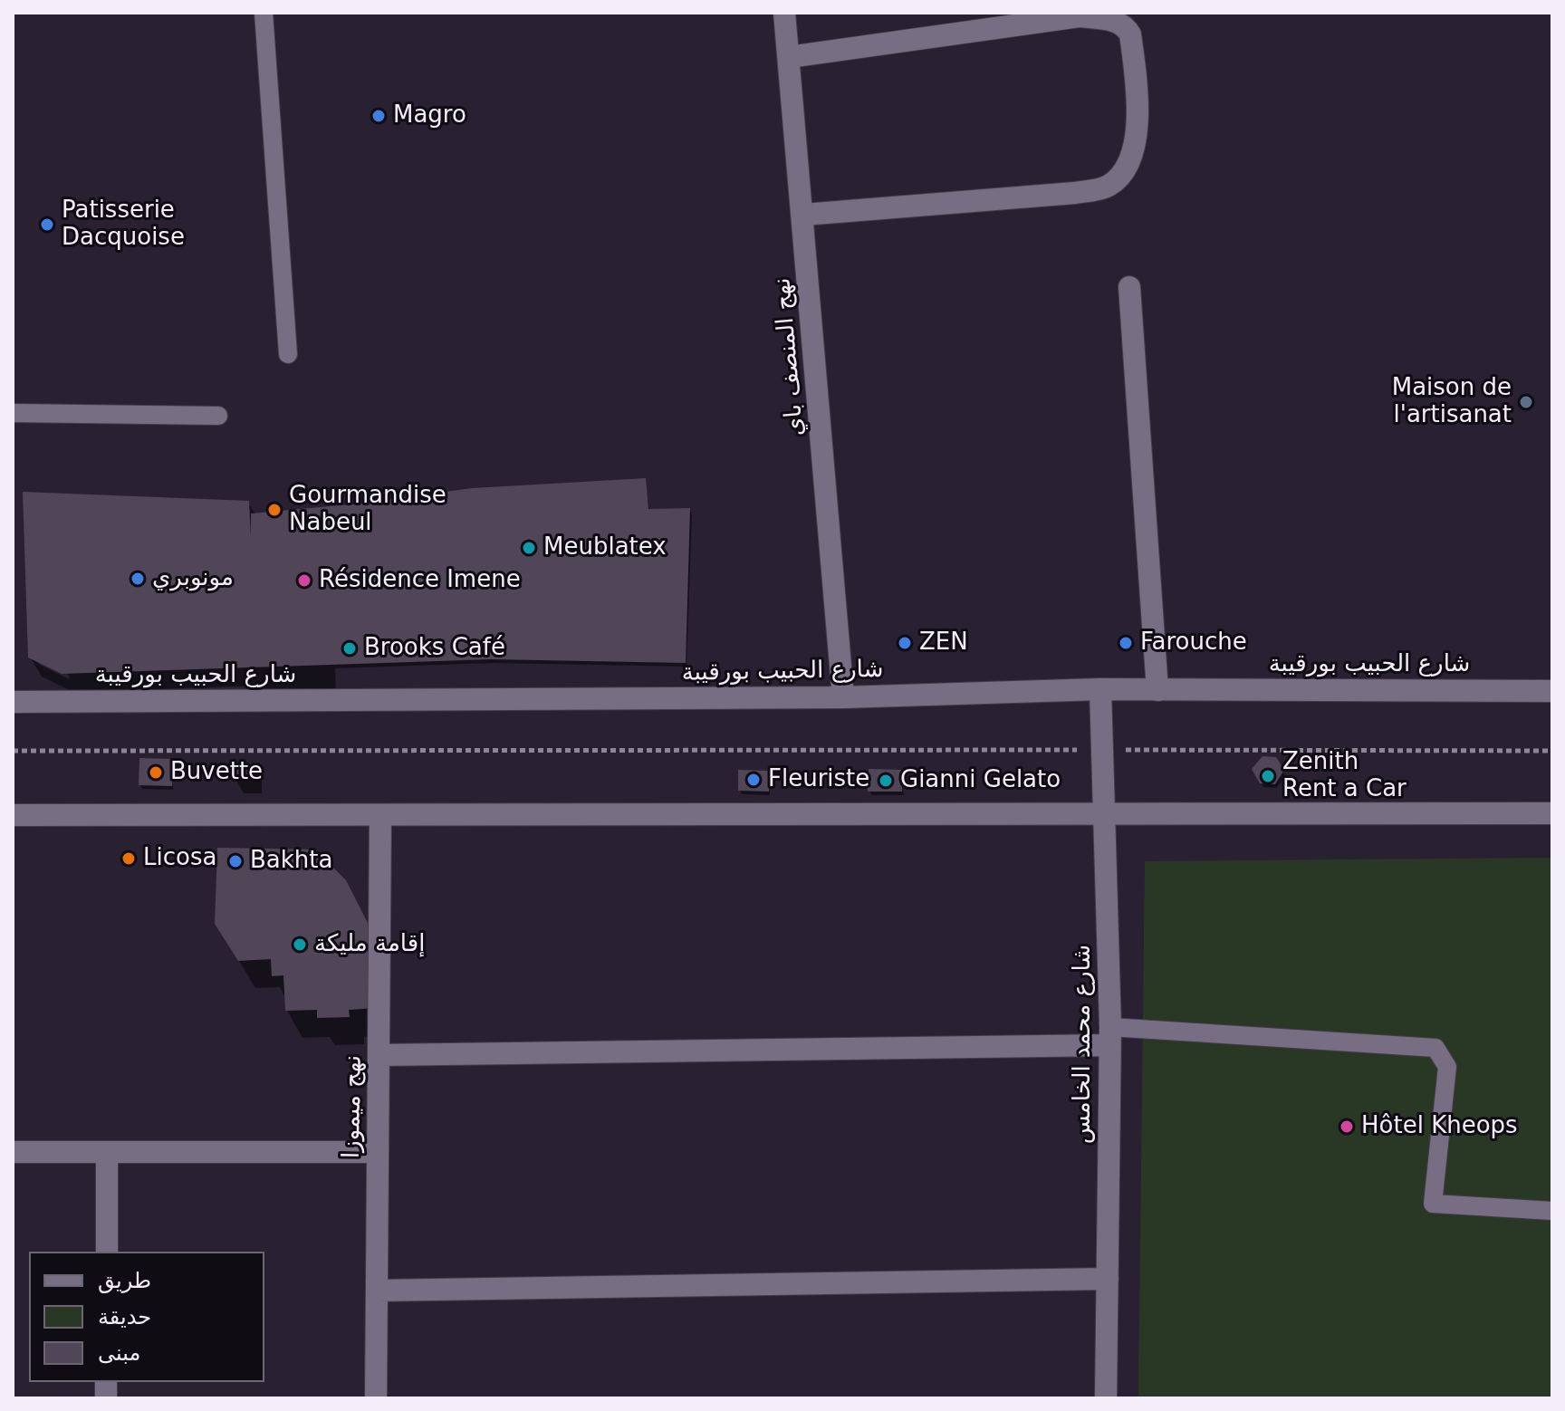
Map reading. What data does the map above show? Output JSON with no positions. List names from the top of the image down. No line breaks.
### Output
{"streets":{"street":["نهج المنصف باي","شارع الحبيب بورقيبة","شارع محمد الخامس","نهج ميموزا"]},"crossings":[["نهج المنصف باي","شارع الحبيب بورقيبة"],["شارع الحبيب بورقيبة","شارع محمد الخامس"]],"places":["Magro","Patisserie Dacquoise","Maison de l'artisanat","Gourmandise Nabeul","Meublatex","مونوبري","Résidence Imene","ZEN","Farouche","Brooks Café","Buvette","Zenith Rent a Car","Fleuriste","Gianni Gelato","Licosa","Bakhta","إقامة مليكة","Hôtel Kheops"],"legend":["طريق","حديقة","مبنى"]}
